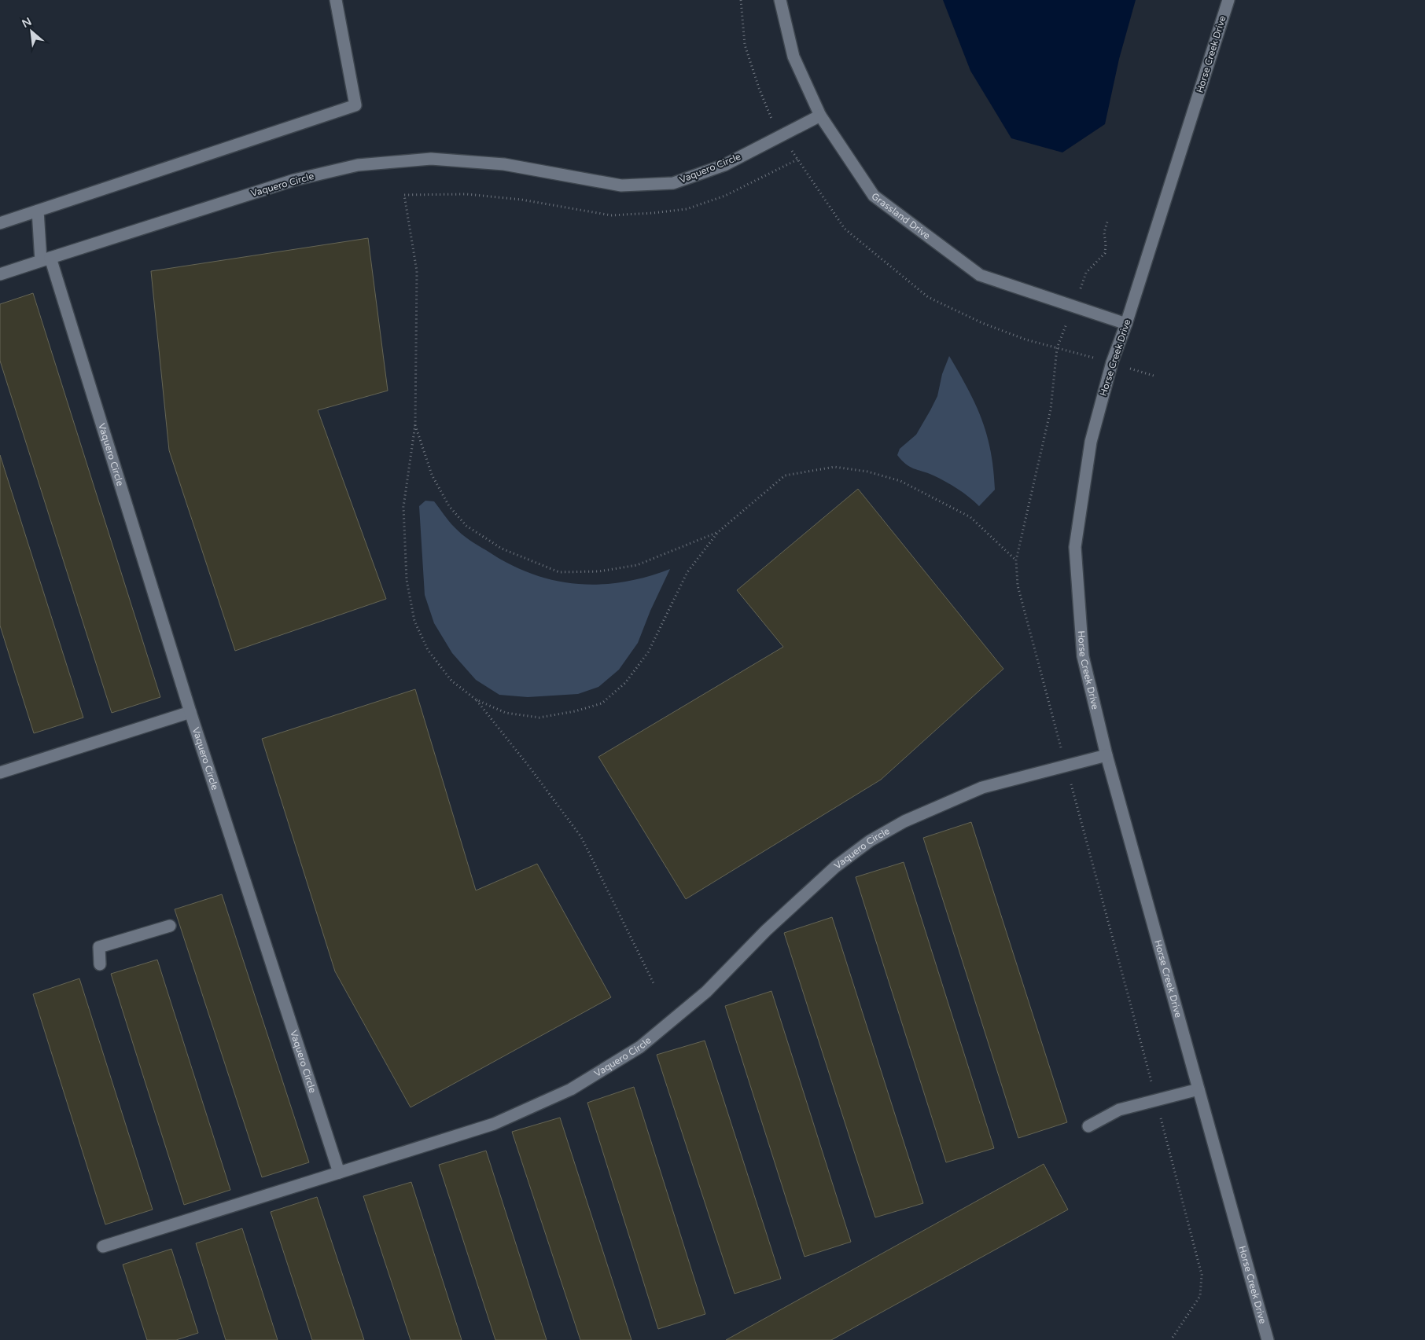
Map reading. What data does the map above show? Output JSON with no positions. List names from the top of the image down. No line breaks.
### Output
{"streets":{"street":["Horse Creek Drive","Vaquero Circle","Grassland Drive"]},"crossings":[["Horse Creek Drive","Vaquero Circle"],["Horse Creek Drive","Grassland Drive"],["Vaquero Circle","Grassland Drive"]],"north":"top left"}
